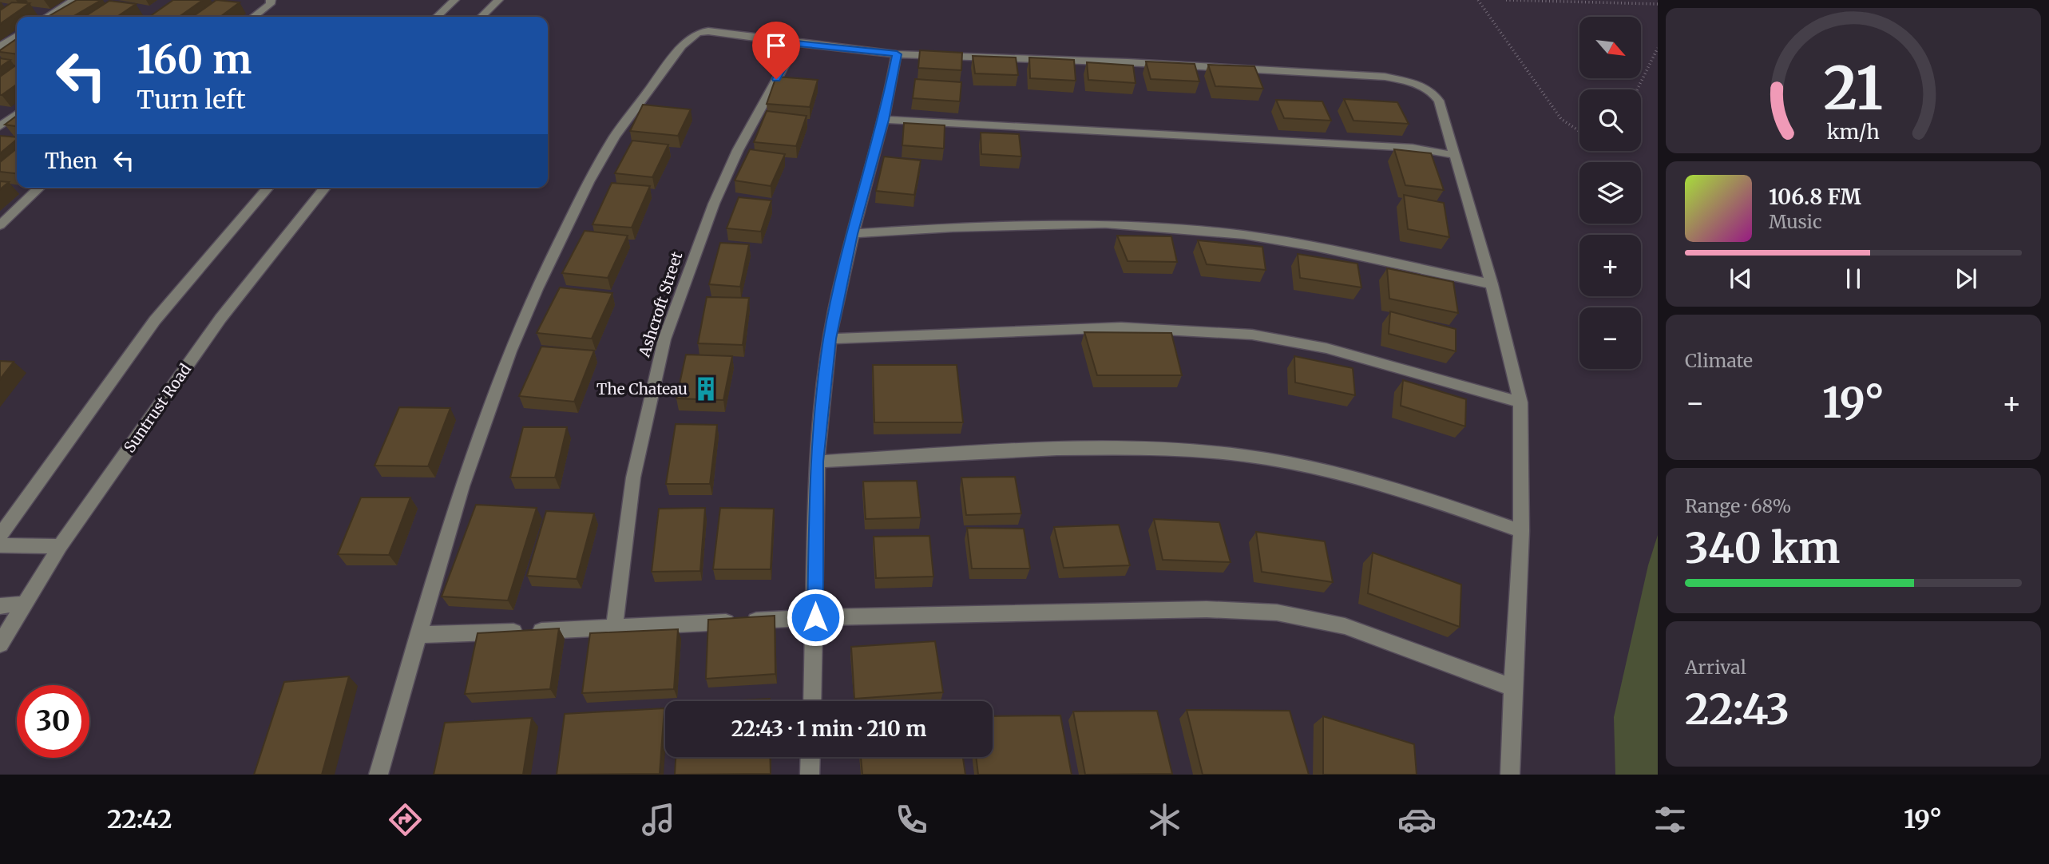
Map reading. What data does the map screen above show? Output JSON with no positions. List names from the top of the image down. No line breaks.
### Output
{"streets":{"street":["Ashcroft Street","Suntrust Road"]},"places":{"building":["The Chateau"]},"north":"bottom right","page":{"map_buttons":["+","−"],"turn":["160 m","Turn left"],"then":"Then","song":["106.8 FM","Music"],"tile":["Climate",["Range · 68%","340 km"],["Arrival","22:43"]],"heat":["−","19°","+"],"limit":"30","trip":"22:43 · 1 min · 210 m","tabs":["22:42","19°"],"gauge":["21","km/h"]}}
